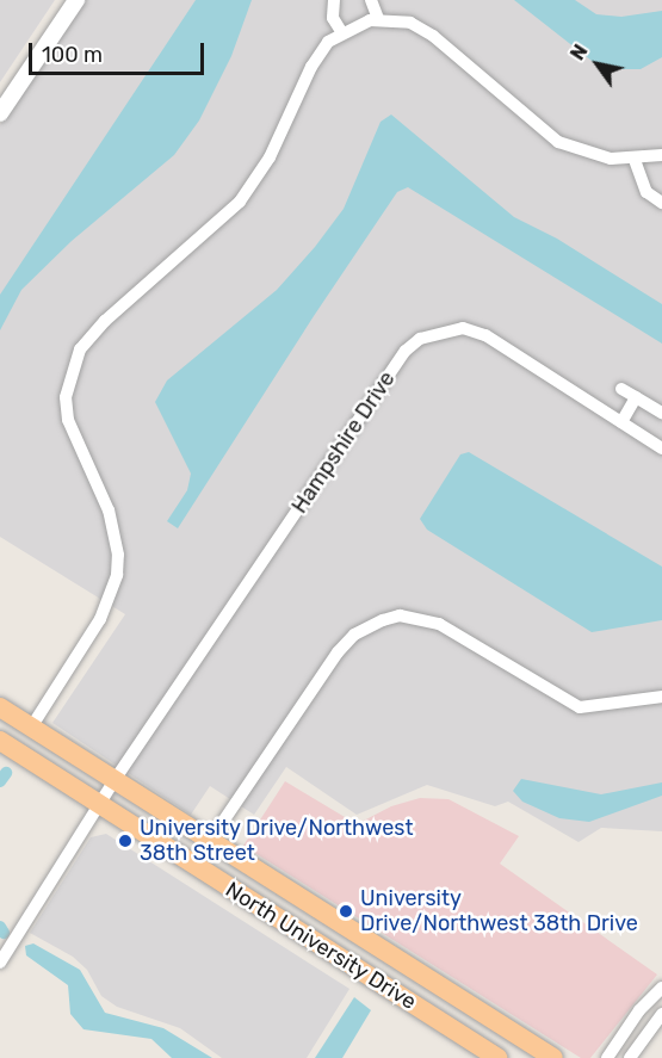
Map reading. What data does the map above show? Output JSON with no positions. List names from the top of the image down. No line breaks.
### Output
{"streets":{"main road":["North University Drive"],"street":["Hampshire Drive"]},"crossings":[["Hampshire Drive","North University Drive"]],"places":["University Drive/Northwest 38th Street","University Drive/Northwest 38th Drive"],"scale_bar":"100 m","north":"top left"}
